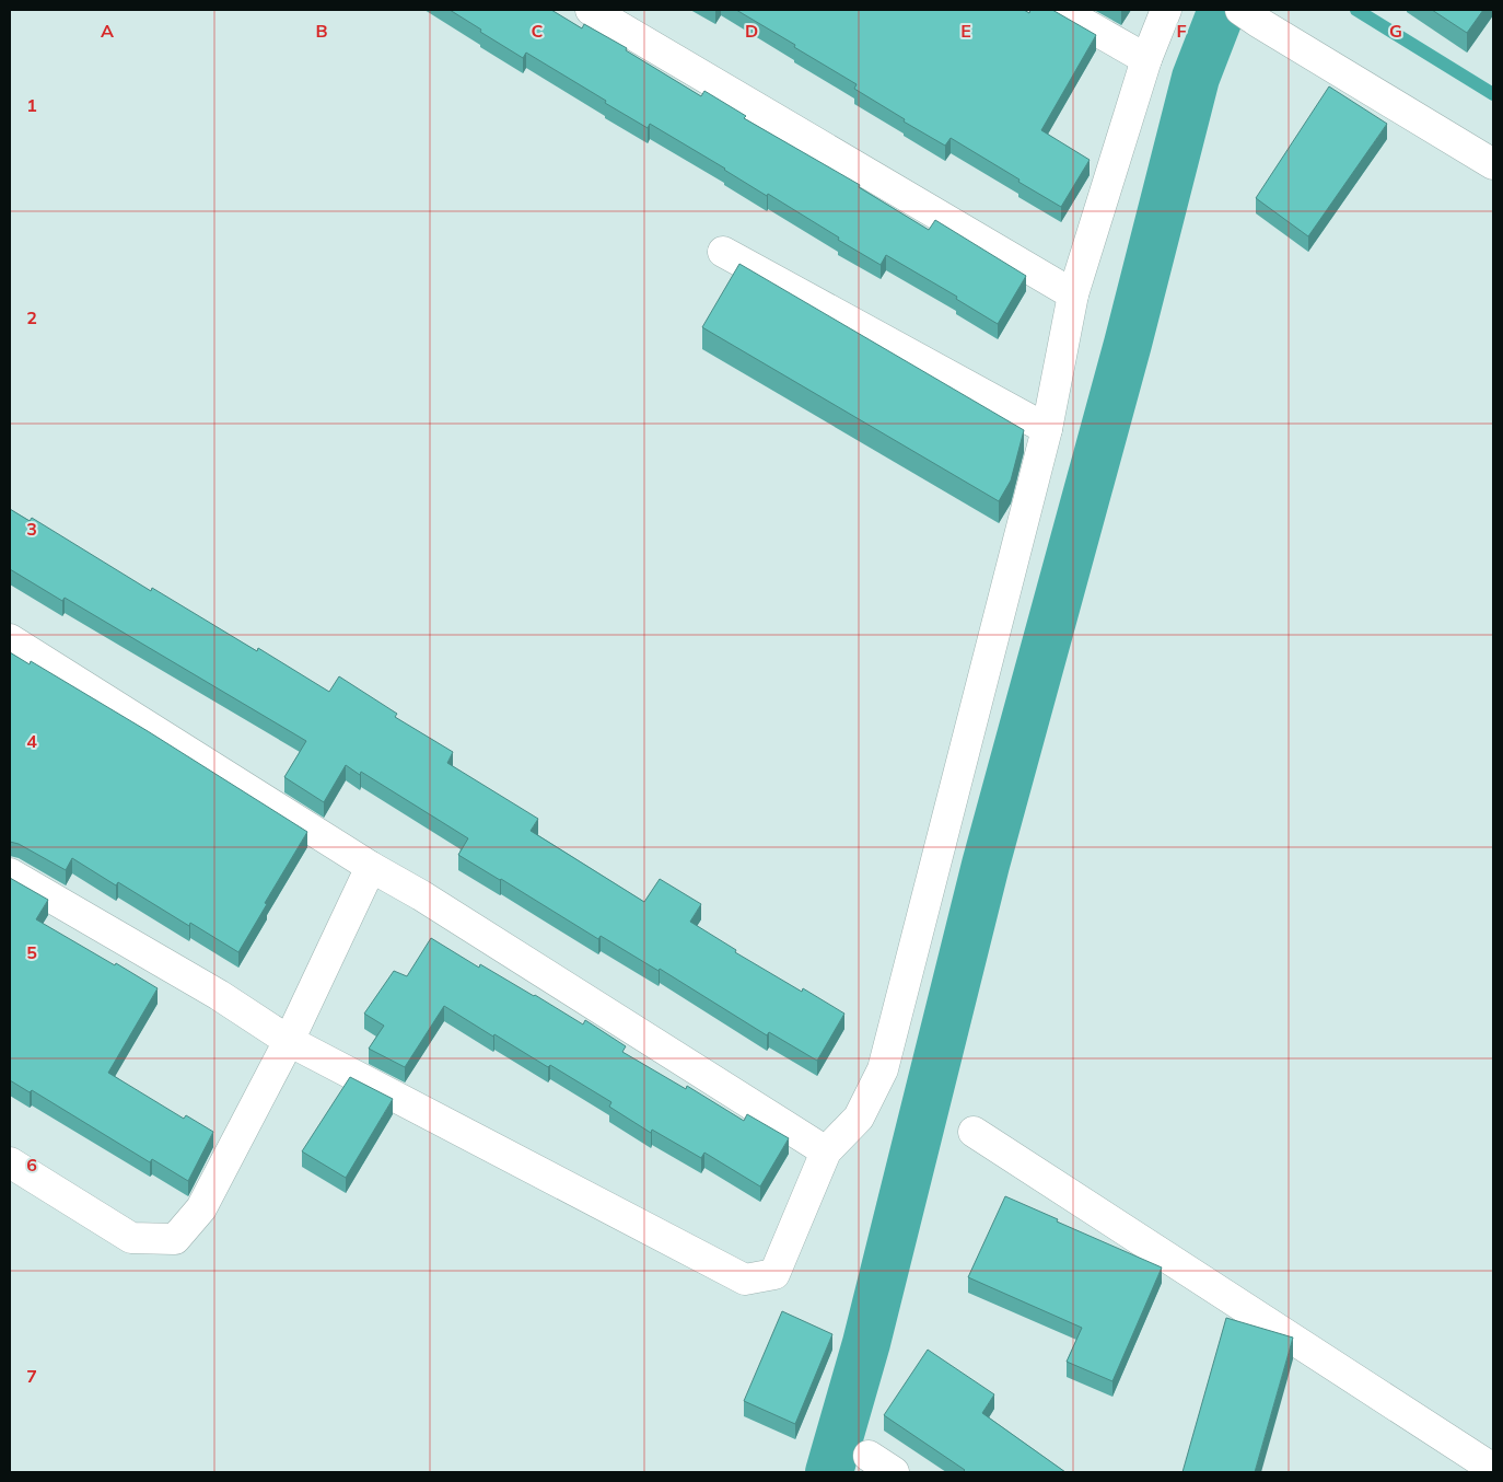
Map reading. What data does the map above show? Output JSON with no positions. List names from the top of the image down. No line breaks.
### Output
{"grid":{"columns":["A","B","C","D","E","F","G"],"rows":["1","2","3","4","5","6","7"]}}
